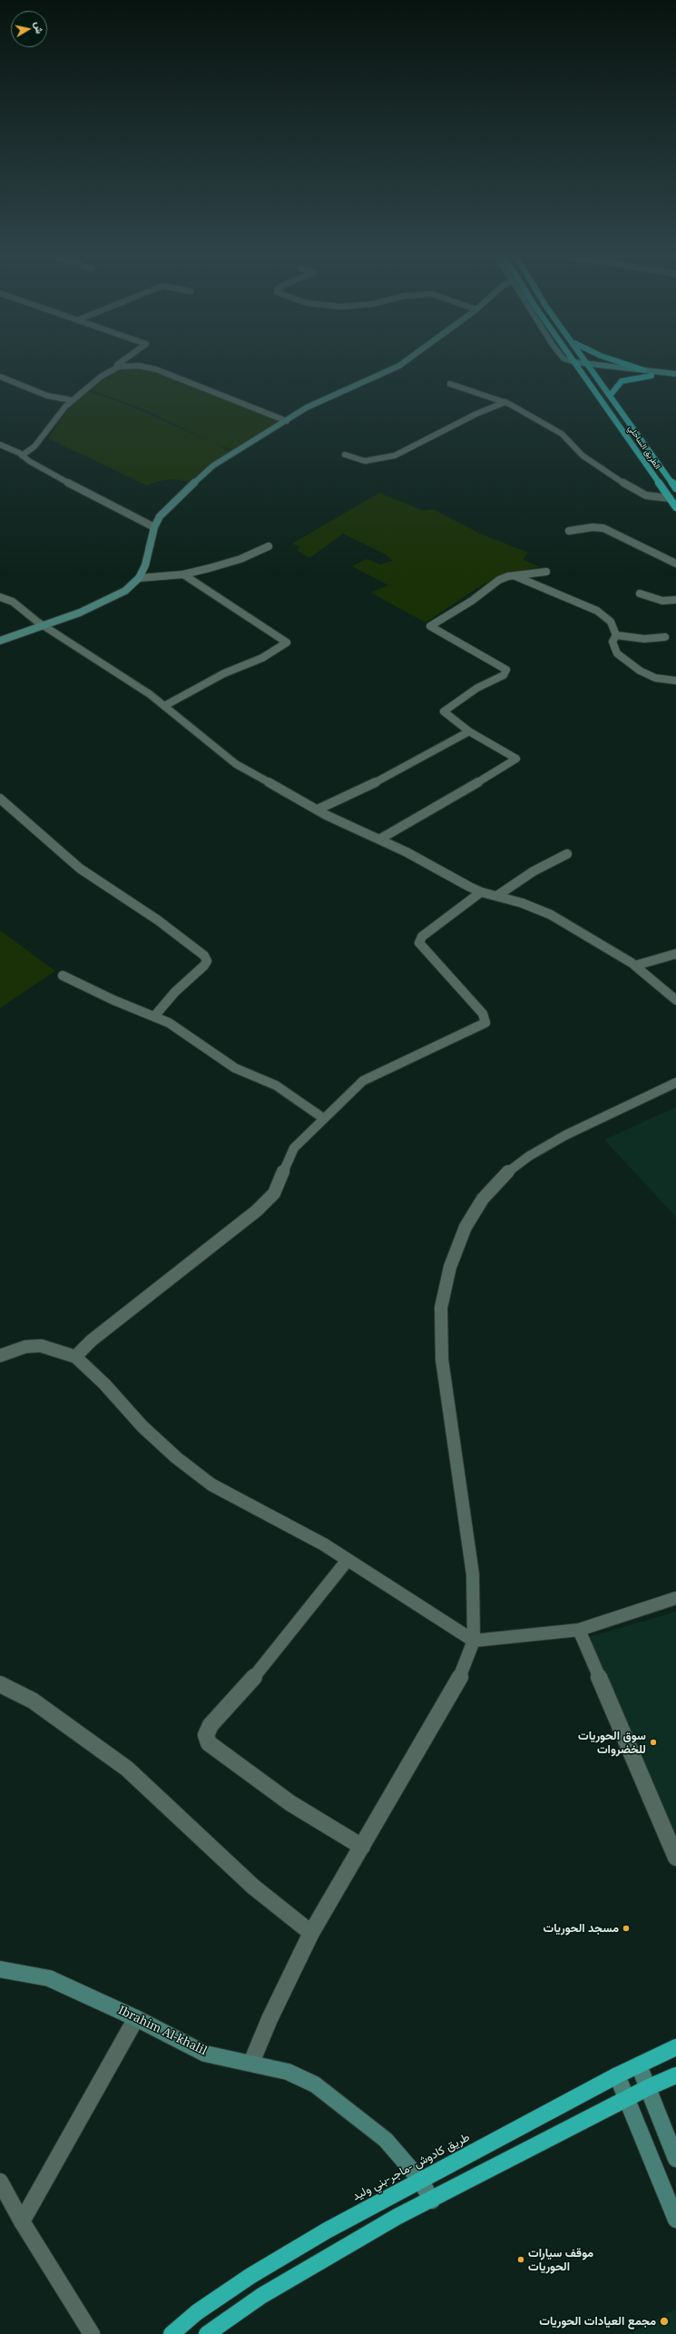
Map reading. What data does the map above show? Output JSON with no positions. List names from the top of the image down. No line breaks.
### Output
{"streets":{"highway":["الطريق الساحلي","طريق كادوش -ماجر-بني وليد"],"street":["Ibrahim Al-khalil"]},"crossings":[["Ibrahim Al-khalil","طريق كادوش -ماجر-بني وليد"]],"places":["سوق الحوريات للخضروات","مسجد الحوريات","موقف سيارات الحوريات","مجمع العيادات الحوريات"],"north":"right"}
